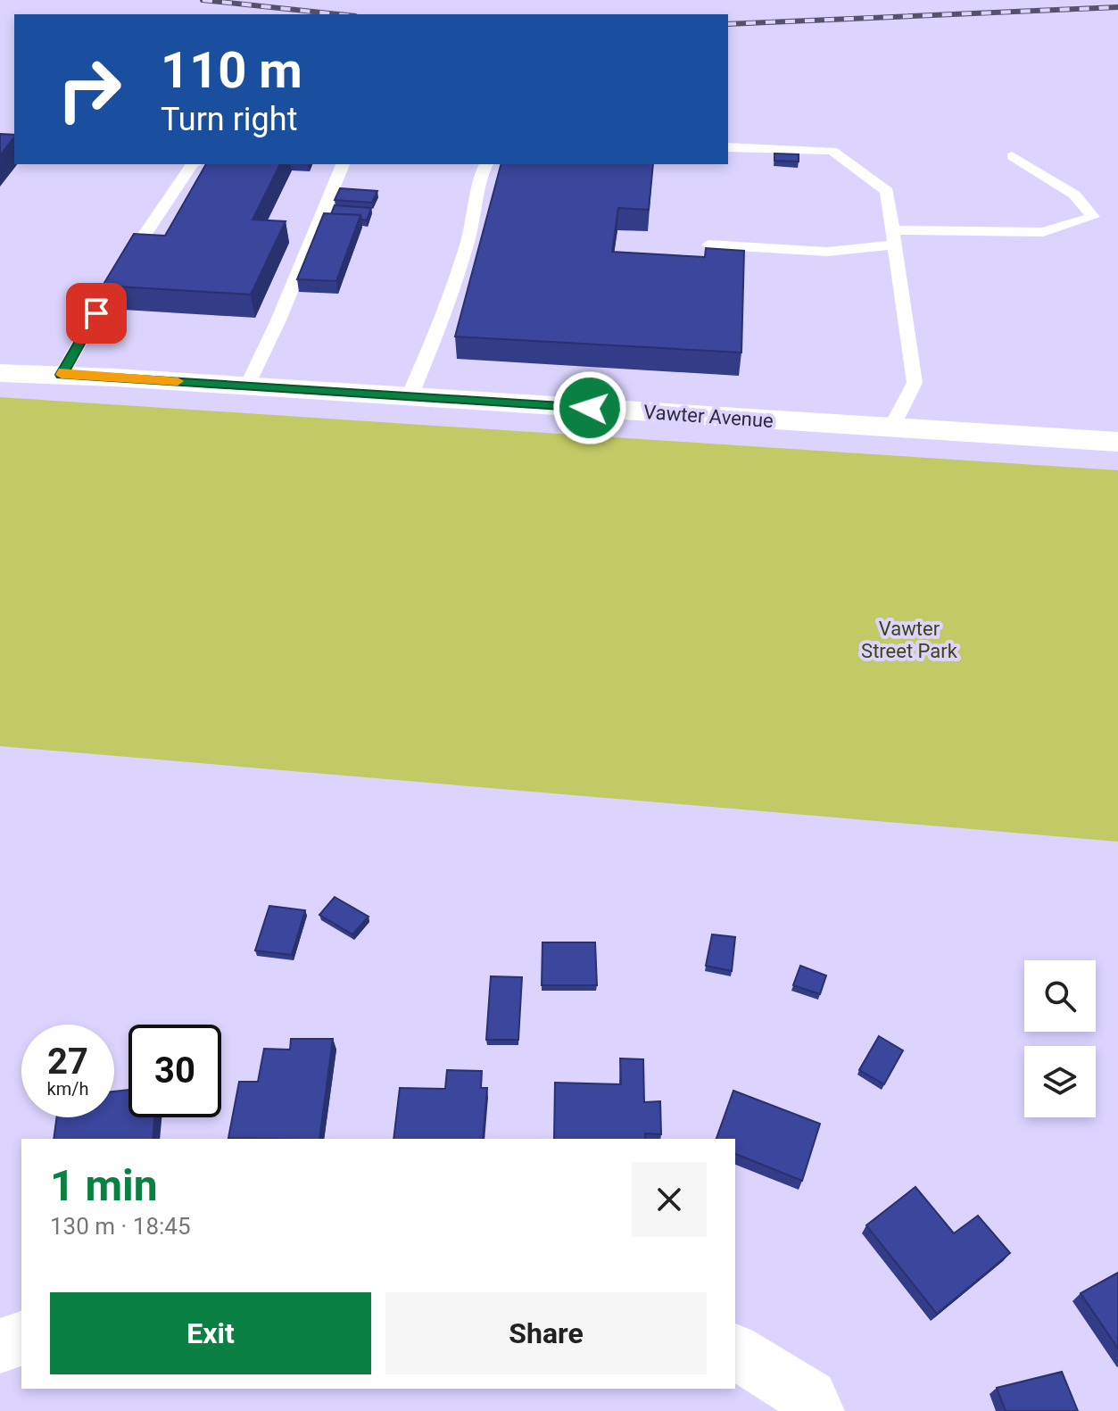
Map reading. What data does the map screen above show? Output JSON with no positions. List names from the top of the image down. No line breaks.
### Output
{"streets":{"street":["Vawter Avenue"]},"parks":["Vawter Street Park"],"page":{"turn":["110 m","Turn right"],"speed":"27 km/h","limit":"30","heading":["1 min","130 m · 18:45"],"buttons":["Exit","Share"]}}
